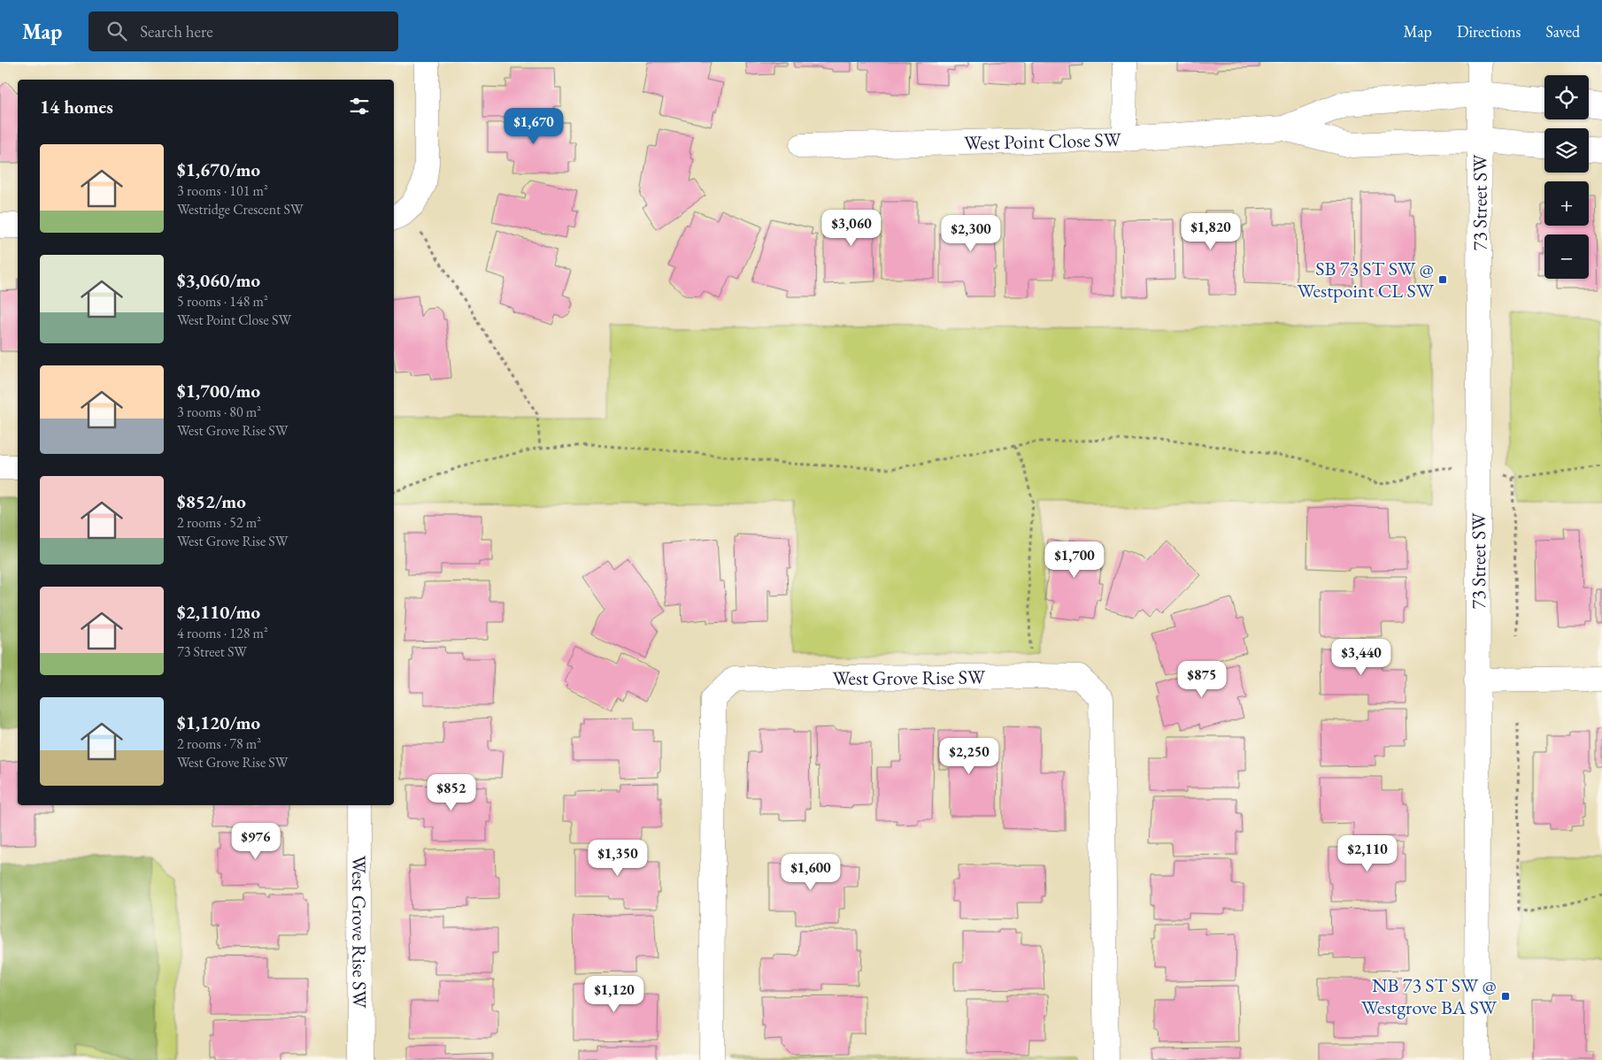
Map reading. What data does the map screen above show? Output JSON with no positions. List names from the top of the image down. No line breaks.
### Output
{"streets":{"street":["West Point Close SW","73 Street SW","West Grove Rise SW"]},"crossings":[["West Point Close SW","73 Street SW"]],"places":{"transit":["SB 73 ST SW @ Westpoint CL SW","NB 73 ST SW @ Westgrove BA SW"]},"page":{"header":"Map","search":"Search here","nav":["Map","Directions","Saved"],"map_buttons":["+","−"],"heading":"14 homes","price":["$1,670","$3,060","$1,820","$2,300","$1,700","$3,440","$875","$2,250","$852","$976","$2,110","$1,350","$1,600","$1,120"],"list":[{"name":"$1,670/mo","note":"3 rooms · 101 m² · Westridge Crescent SW"},{"name":"$3,060/mo","note":"5 rooms · 148 m² · West Point Close SW"},{"name":"$1,700/mo","note":"3 rooms · 80 m² · West Grove Rise SW"},{"name":"$852/mo","note":"2 rooms · 52 m² · West Grove Rise SW"},{"name":"$2,110/mo","note":"4 rooms · 128 m² · 73 Street SW"},{"name":"$1,120/mo","note":"2 rooms · 78 m² · West Grove Rise SW"}]}}
